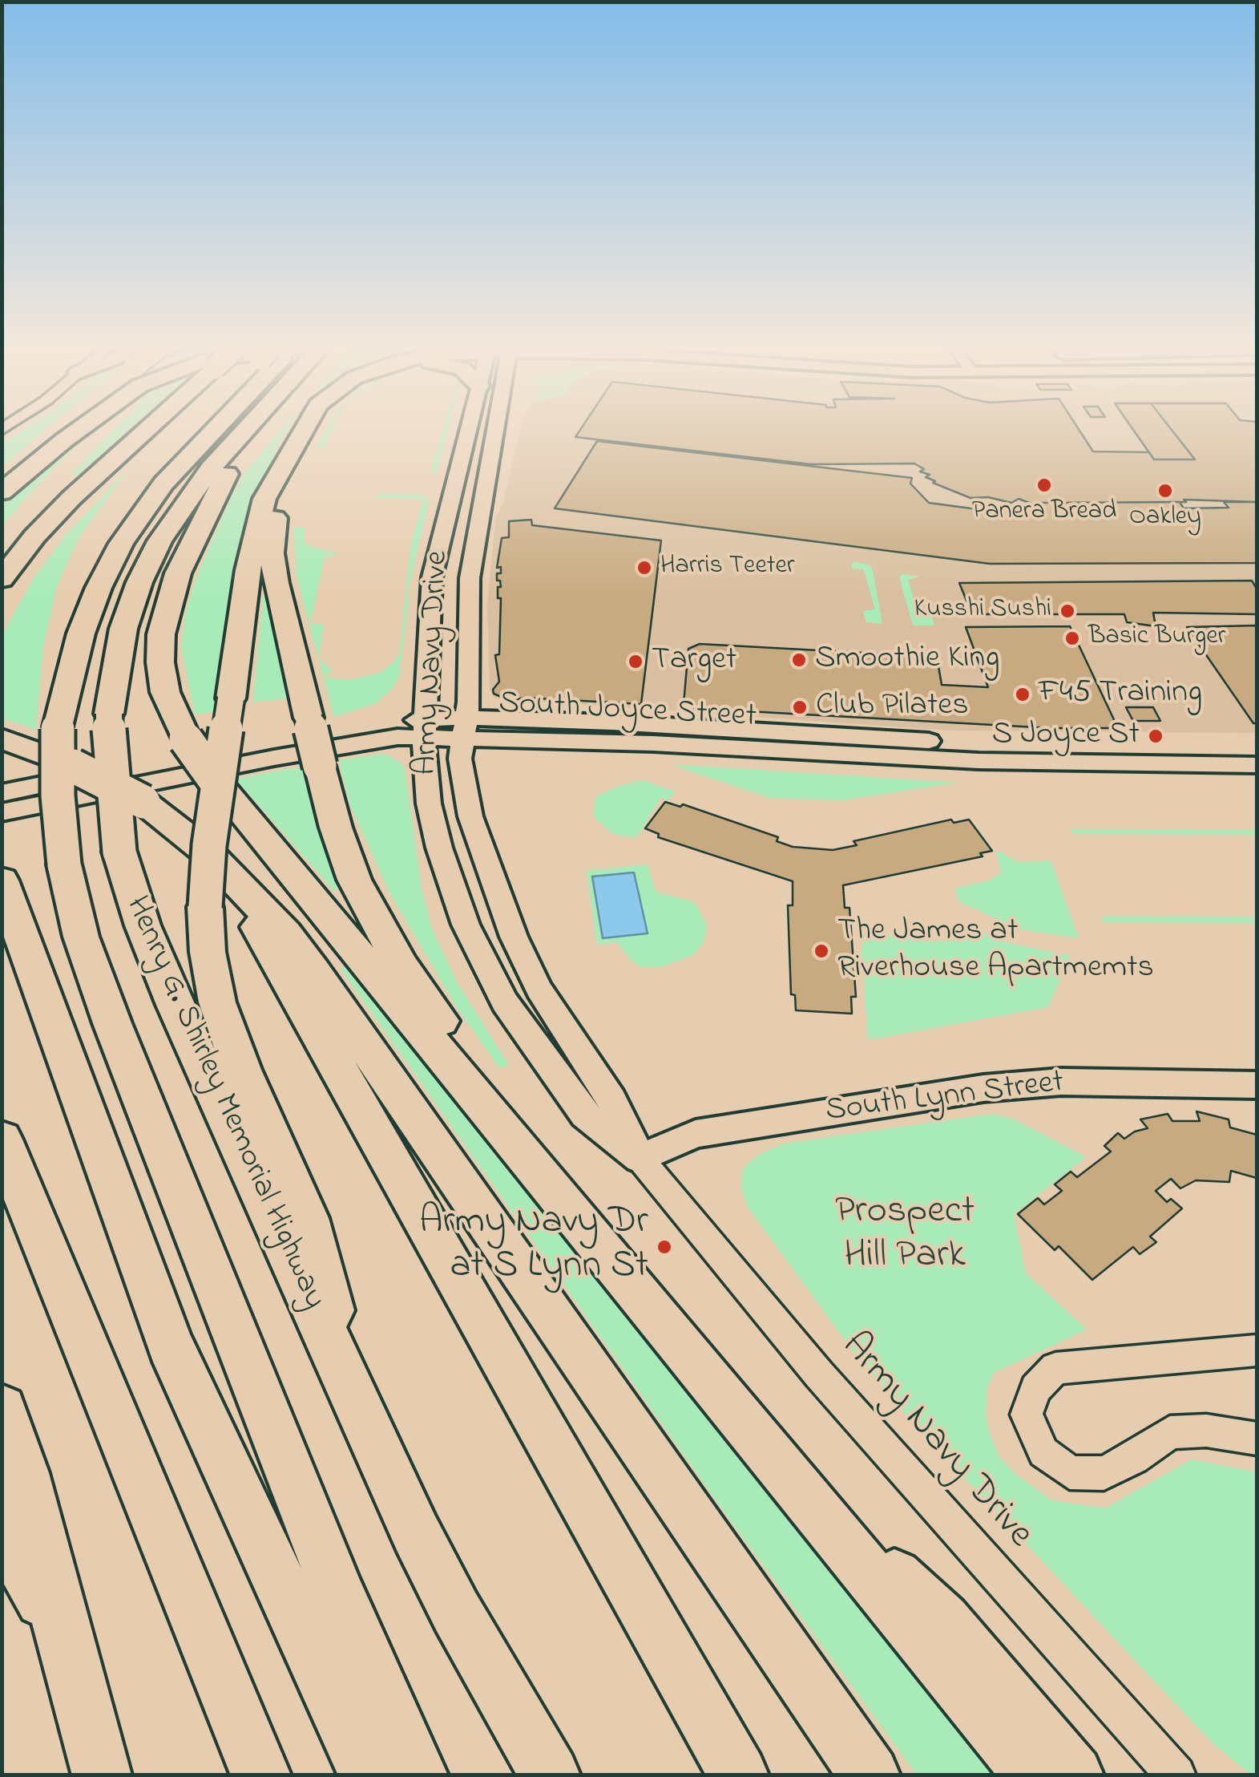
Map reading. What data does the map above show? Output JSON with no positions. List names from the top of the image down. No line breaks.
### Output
{"streets":{"highway":["Henry G. Shirley Memorial Highway"],"main road":["Army Navy Drive","South Joyce Street","South Lynn Street"]},"crossings":[["Army Navy Drive","South Joyce Street"],["Army Navy Drive","South Lynn Street"]],"parks":["Prospect Hill Park"],"places":["Panera Bread","Oakley","Harris Teeter","Kusshi Sushi","Basic Burger","Smoothie King","Target","F45 Training","Club Pilates","S Joyce St","The James at Riverhouse Apartmemts","Army Navy Dr at S Lynn St"]}
